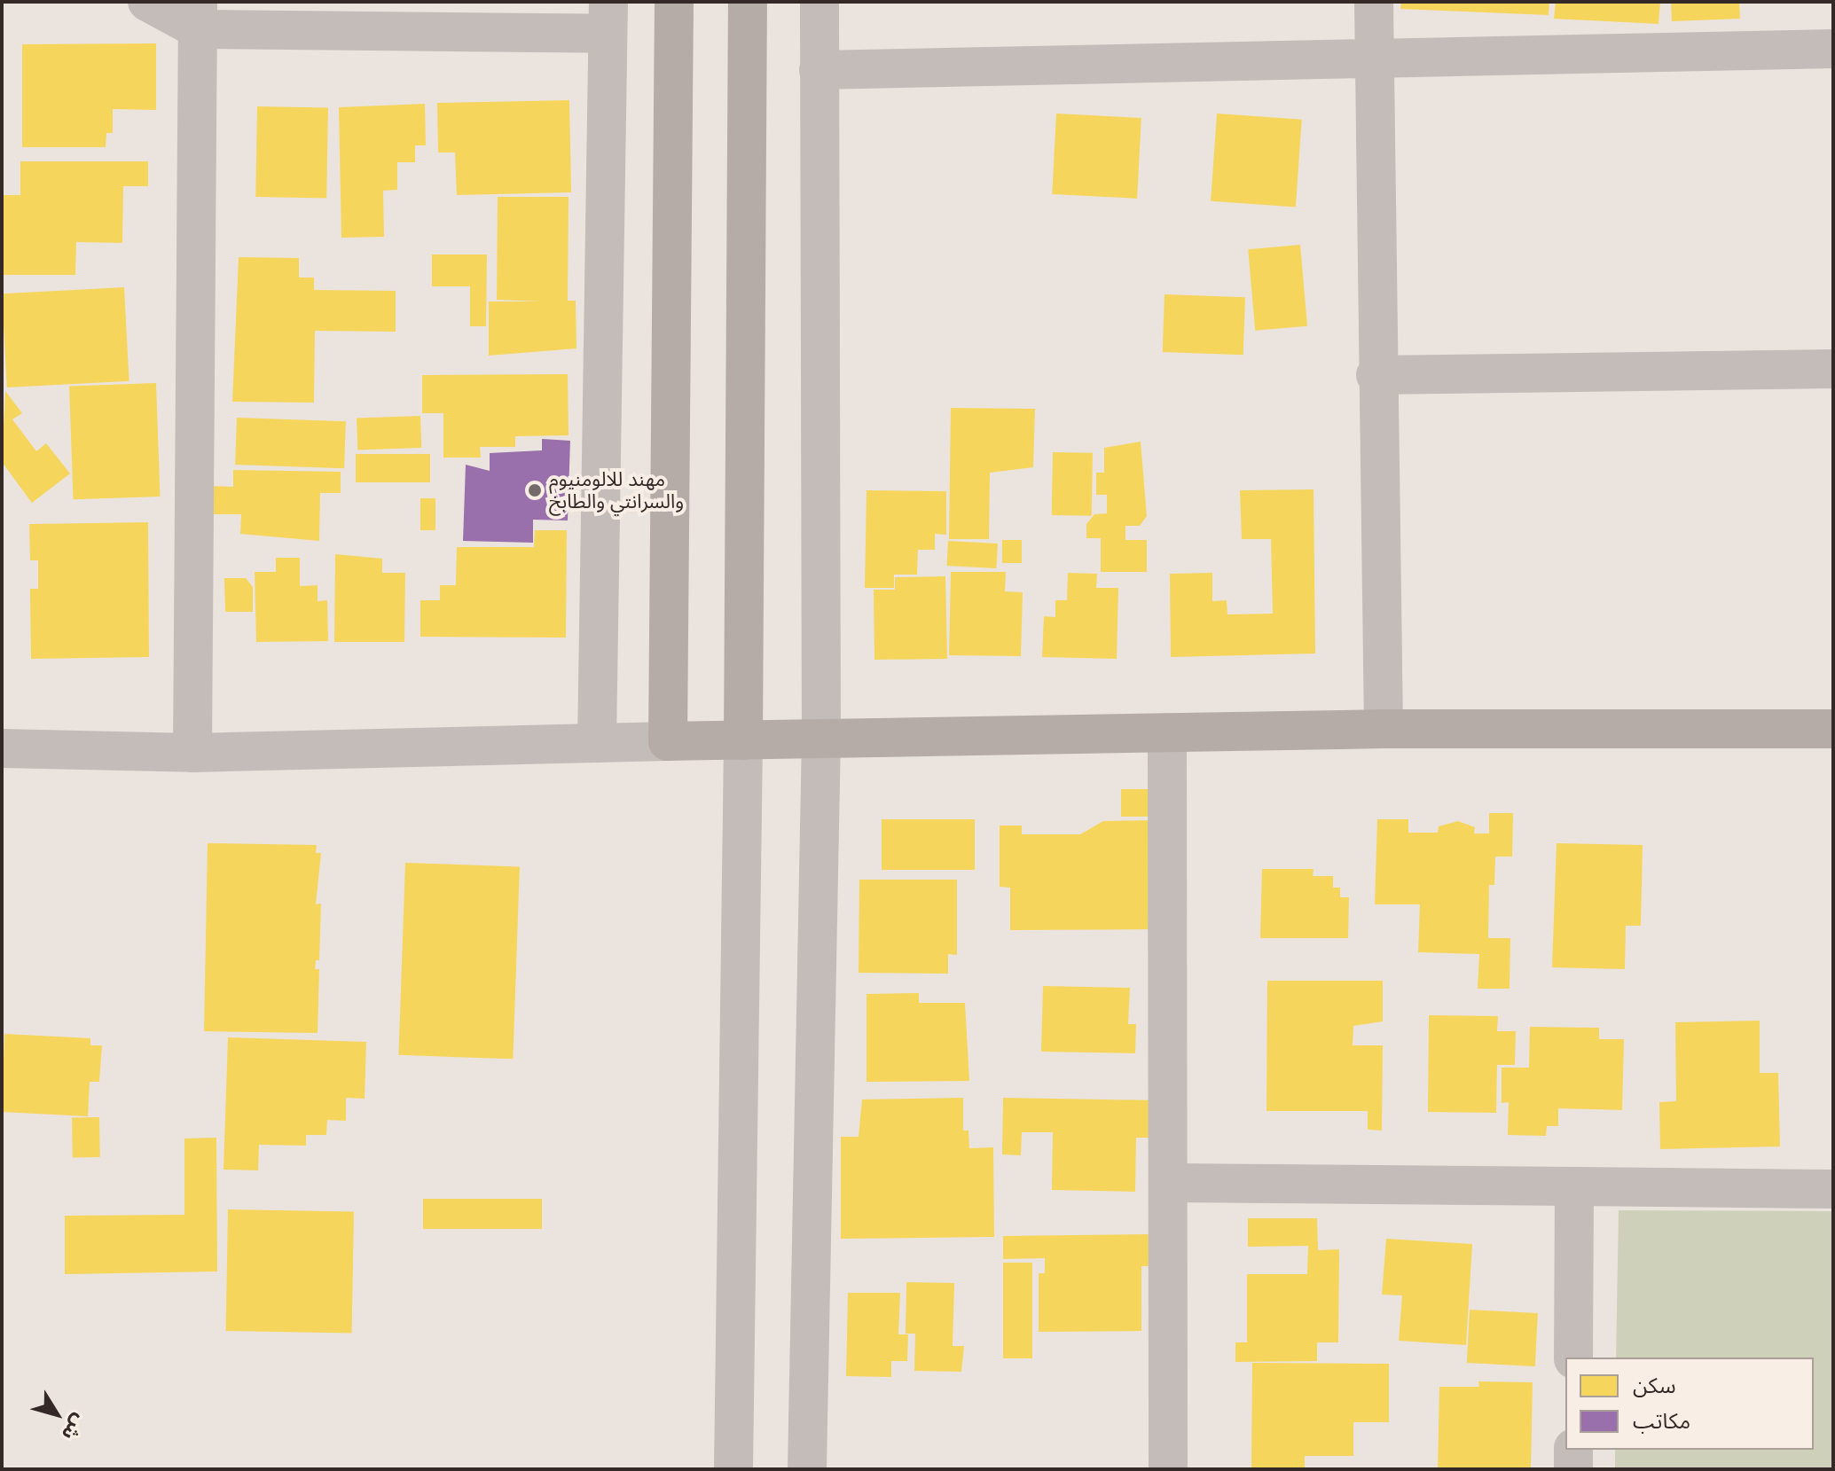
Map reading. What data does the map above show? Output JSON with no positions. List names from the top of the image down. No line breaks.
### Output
{"places":["مهند للالومنيوم والسرانتي والطابخ"],"legend":["سكن","مكاتب"],"north":"bottom right"}
